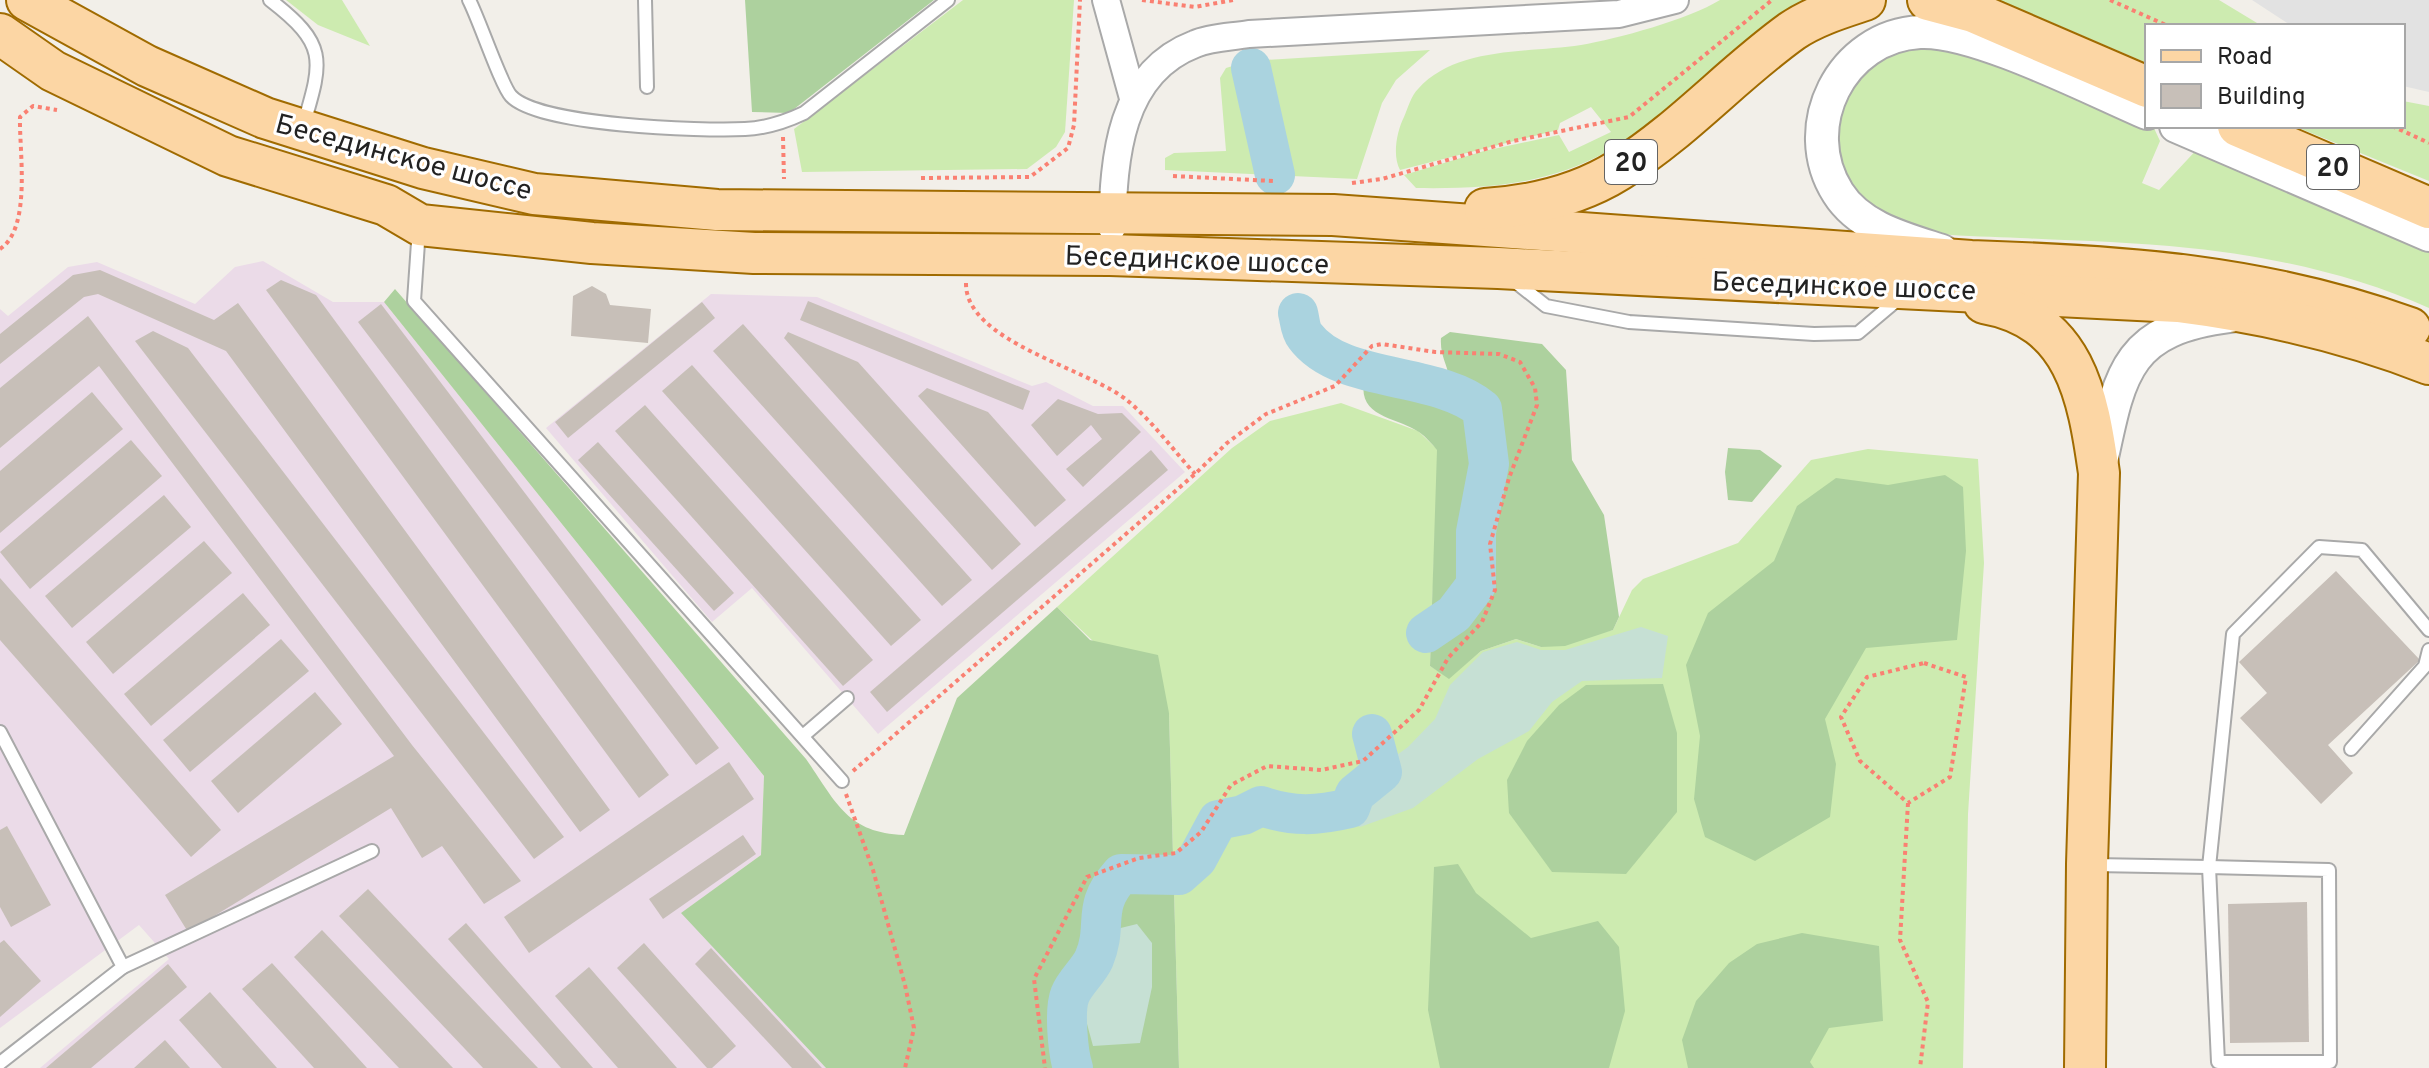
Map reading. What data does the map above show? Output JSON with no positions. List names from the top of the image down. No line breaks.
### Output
{"streets":{"main road":["Бесединское шоссе","20"]},"crossings":[["Бесединское шоссе","20"]],"legend":["Road","Building"]}
